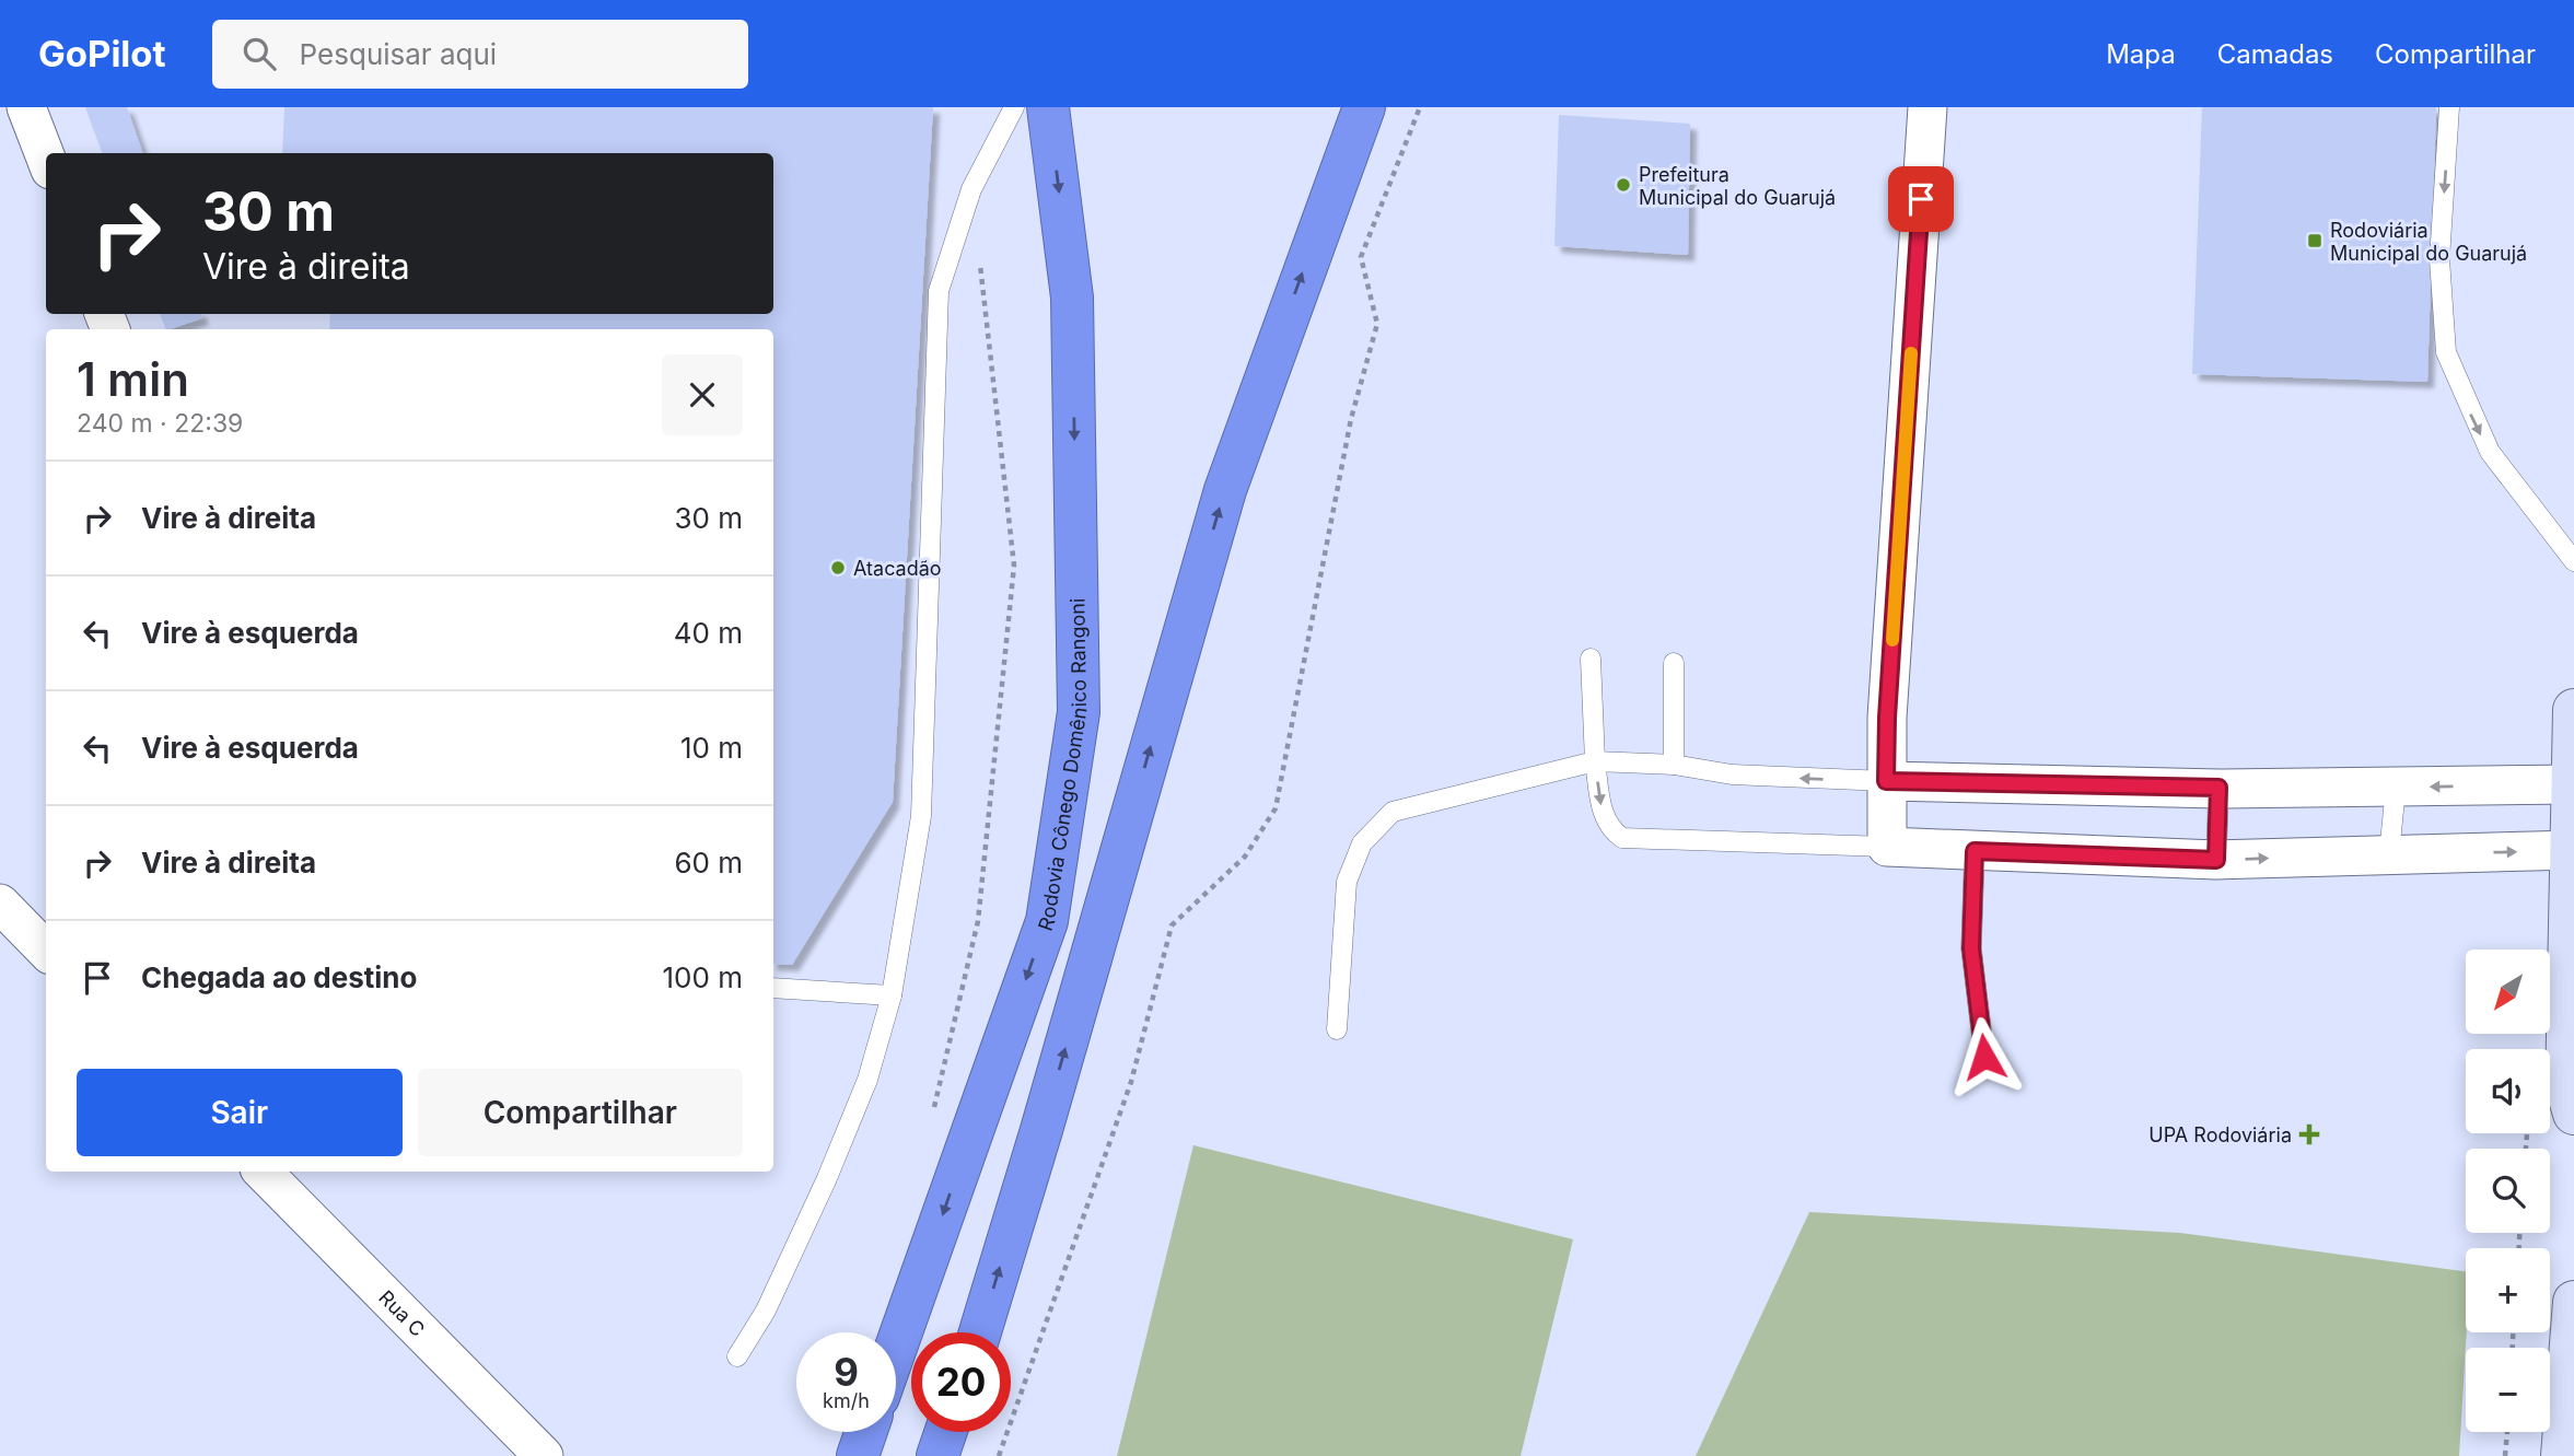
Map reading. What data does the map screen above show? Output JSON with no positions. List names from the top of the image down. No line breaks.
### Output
{"streets":{"highway":["Rodovia Cônego Domênico Rangoni"],"street":["Rua C"]},"places":{"other":["Prefeitura Municipal do Guarujá","Atacadão"],"transit":["Rodoviária Municipal do Guarujá"],"health":["UPA Rodoviária"]},"north":"bottom left","page":{"header":"GoPilot","search":"Pesquisar aqui","nav":["Mapa","Camadas","Compartilhar"],"turn":["30 m","Vire à direita"],"heading":["1 min","240 m · 22:39"],"list":[{"name":"Vire à direita","value":"30 m"},{"name":"Vire à esquerda","value":"40 m"},{"name":"Vire à esquerda","value":"10 m"},{"name":"Vire à direita","value":"60 m"},{"name":"Chegada ao destino","value":"100 m"}],"map_buttons":["+","−"],"buttons":["Sair","Compartilhar"],"speed":"9 km/h","limit":"20"}}
